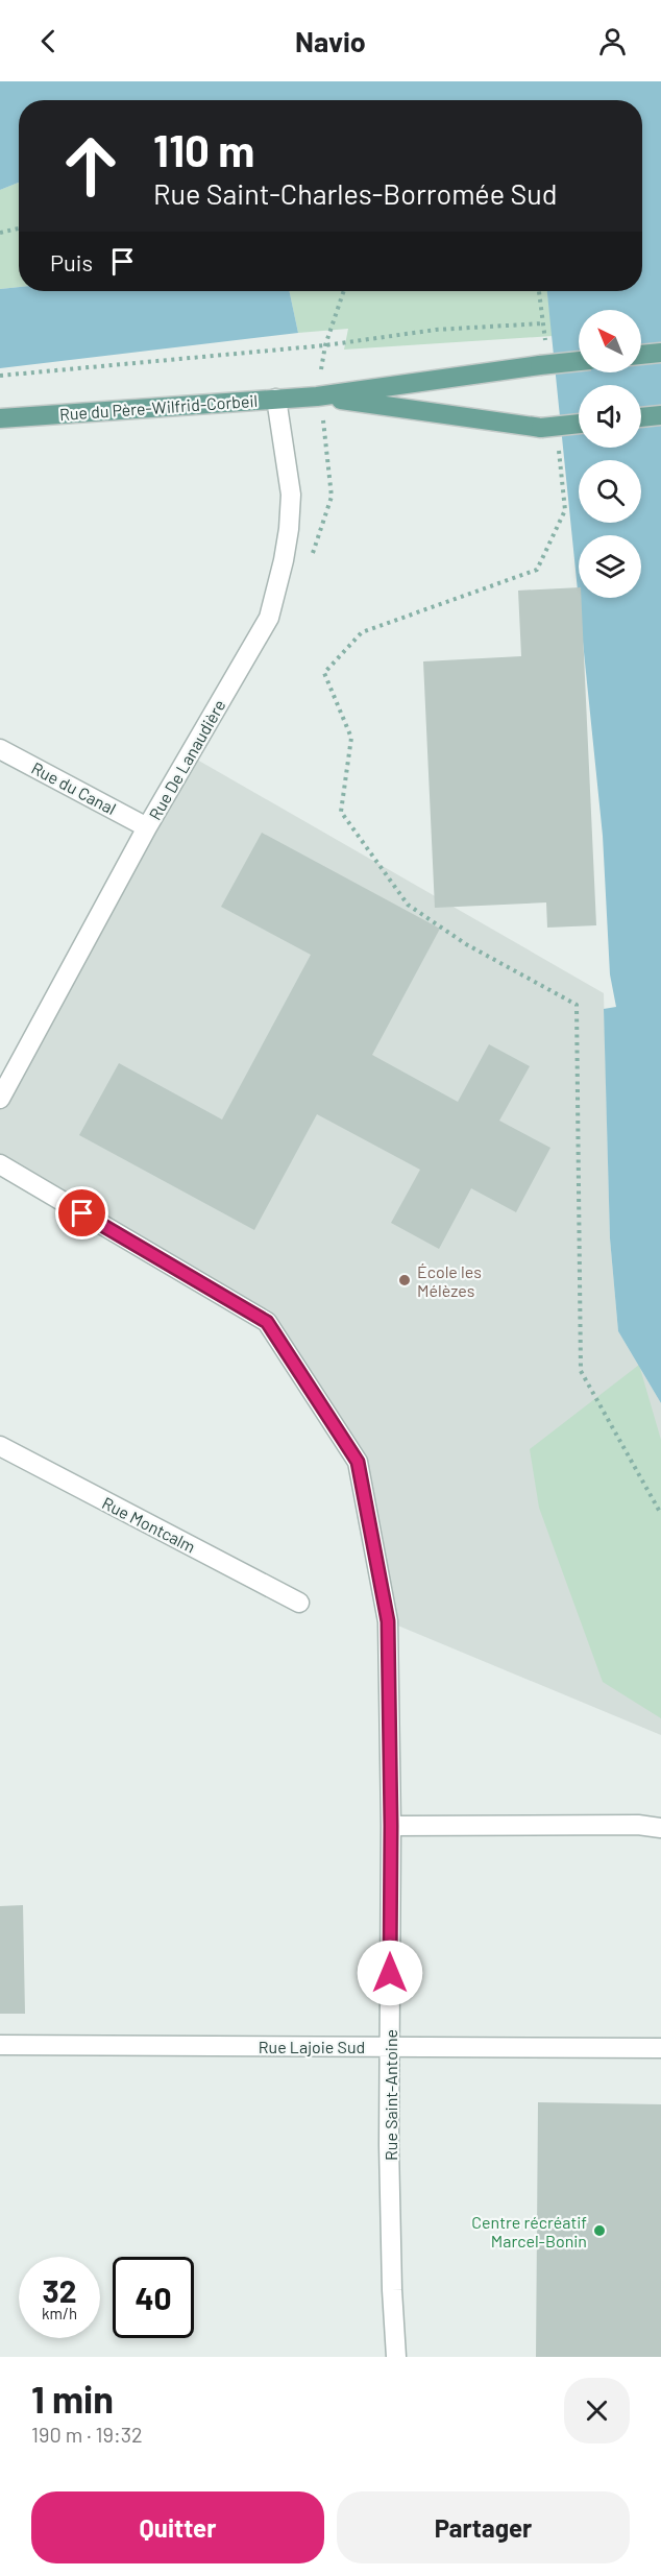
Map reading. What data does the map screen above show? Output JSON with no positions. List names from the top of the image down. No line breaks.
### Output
{"streets":{"main road":["Rue du Père-Wilfrid-Corbeil"],"street":["Rue De Lanaudière","Rue du Canal","Rue Montcalm","Rue Lajoie Sud","Rue Saint-Antoine"]},"crossings":[["Rue du Père-Wilfrid-Corbeil","Rue De Lanaudière"],["Rue De Lanaudière","Rue du Canal"],["Rue Lajoie Sud","Rue Saint-Antoine"]],"places":["École les Mélèzes","Centre récréatif Marcel-Bonin"],"north":"top left","page":{"header":"Navio","turn":["110 m","Rue Saint-Charles-Borromée Sud"],"then":"Puis","speed":"32 km/h","limit":"40","heading":["1 min","190 m · 19:32"],"buttons":["Quitter","Partager"]}}
